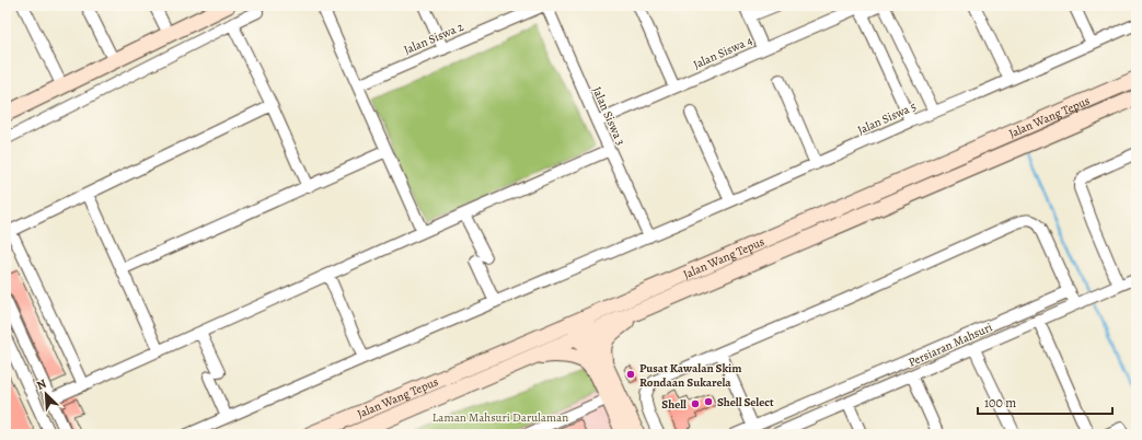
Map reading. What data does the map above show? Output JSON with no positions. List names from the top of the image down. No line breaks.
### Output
{"streets":{"main road":["Jalan Wang Tepus"],"street":["Jalan Siswa 2","Jalan Siswa 4","Jalan Siswa 3","Jalan Siswa 5","Persiaran Mahsuri"]},"crossings":[["Jalan Siswa 2","Jalan Siswa 3"],["Jalan Siswa 4","Jalan Siswa 3"],["Jalan Siswa 3","Jalan Siswa 5"]],"parks":["Laman Mahsuri Darulaman"],"places":["Pusat Kawalan Skim Rondaan Sukarela","Shell Select","Shell"],"scale_bar":"100 m","north":"top left"}
